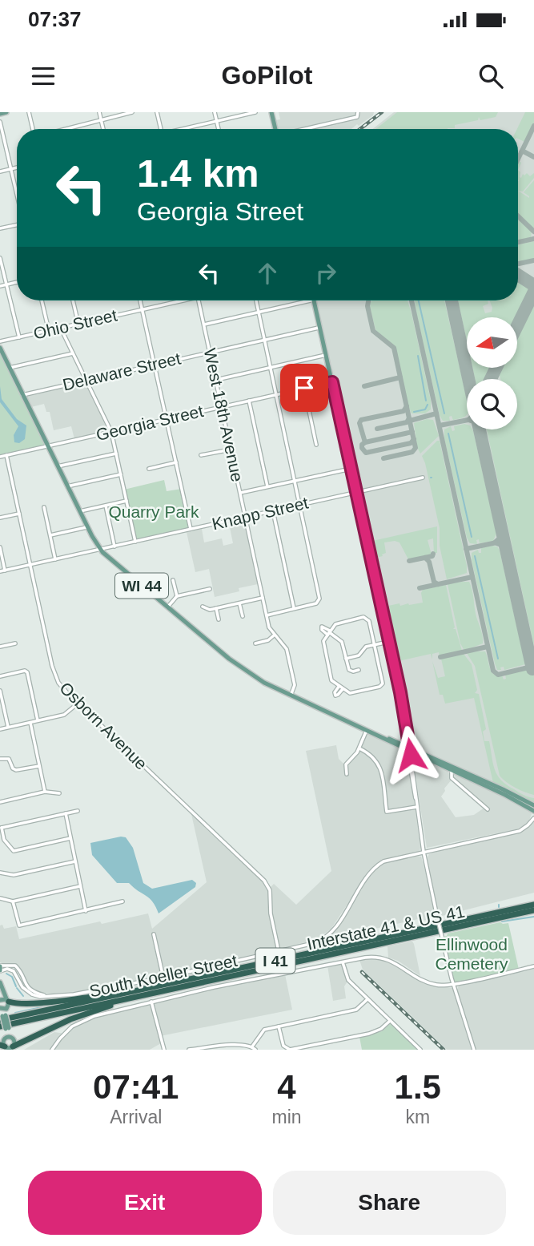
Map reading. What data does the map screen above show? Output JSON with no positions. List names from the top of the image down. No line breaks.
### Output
{"streets":{"highway":["Interstate 41 & US 41","I 41"],"main road":["WI 44"],"street":["Ohio Street","Delaware Street","West 18th Avenue","Georgia Street","Knapp Street","Osborn Avenue","South Koeller Street"]},"crossings":[["Delaware Street","West 18th Avenue"],["Delaware Street","WI 44"],["West 18th Avenue","Georgia Street"],["West 18th Avenue","Knapp Street"],["West 18th Avenue","WI 44"],["Georgia Street","WI 44"],["Georgia Street","Osborn Avenue"],["Knapp Street","WI 44"],["Knapp Street","Osborn Avenue"],["Osborn Avenue","South Koeller Street"],["Interstate 41 & US 41","I 41"]],"parks":["Quarry Park","Ellinwood Cemetery"],"north":"left","page":{"status":"07:37","header":"GoPilot","turn":["1.4 km","Georgia Street"],"eta":["07:41","Arrival","4","min","1.5","km"],"buttons":["Exit","Share"]}}
